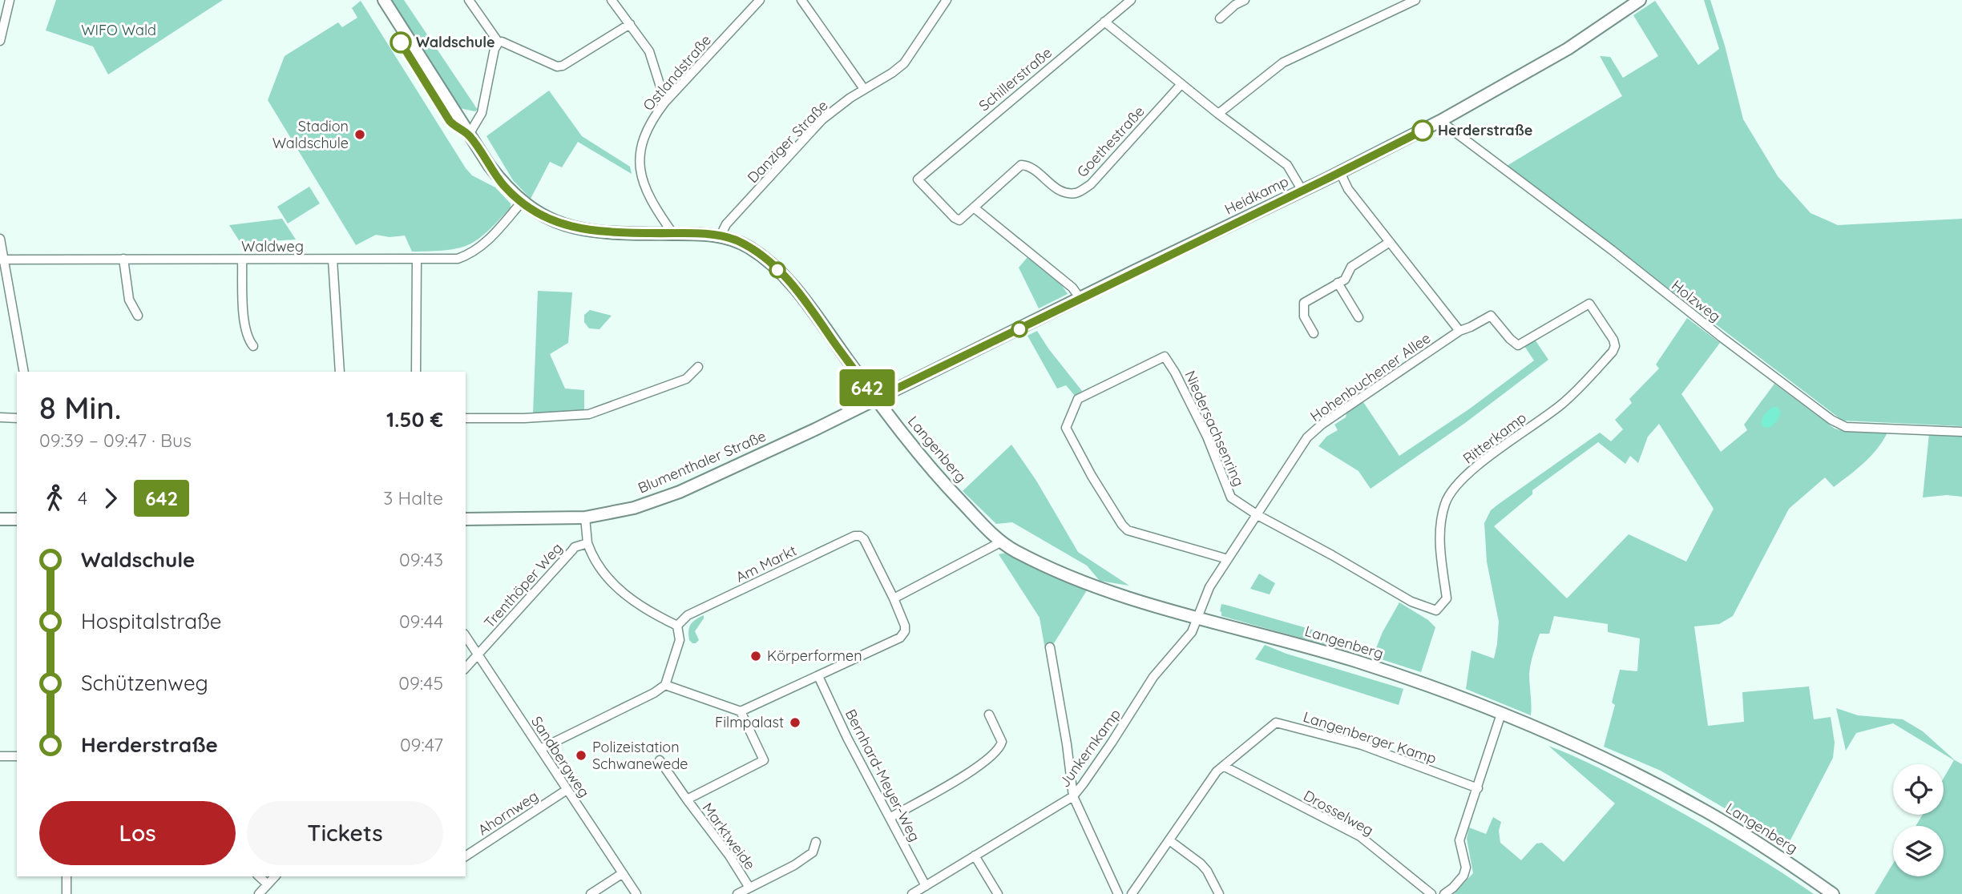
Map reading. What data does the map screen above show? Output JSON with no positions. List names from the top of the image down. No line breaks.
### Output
{"streets":{"main road":["Heidkamp","Langenberg","Blumenthaler Straße"],"street":["Ostlandstraße","Schillerstraße","Danziger Straße","Goethestraße","Waldweg","Holzweg","Hohenbuchener Allee","Niedersachsenring","Ritterkamp","Am Markt","Trenthöper Weg","Langenberger Kamp","Junkernkamp","Sandbergweg","Bernhard-Meyer-Weg","Ahornweg","Drosselweg","Marktweide"]},"crossings":[["Schillerstraße","Goethestraße"],["Danziger Straße","Langenberg"],["Heidkamp","Holzweg"],["Heidkamp","Langenberg"],["Heidkamp","Blumenthaler Straße"],["Hohenbuchener Allee","Niedersachsenring"],["Hohenbuchener Allee","Ritterkamp"],["Hohenbuchener Allee","Langenberg"],["Hohenbuchener Allee","Junkernkamp"],["Niedersachsenring","Ritterkamp"],["Langenberg","Blumenthaler Straße"],["Langenberg","Junkernkamp"],["Am Markt","Bernhard-Meyer-Weg"],["Am Markt","Marktweide"],["Trenthöper Weg","Sandbergweg"],["Langenberger Kamp","Drosselweg"],["Junkernkamp","Bernhard-Meyer-Weg"],["Sandbergweg","Ahornweg"]],"parks":["WIFO Wald"],"places":["Waldschule","Herderstraße","Stadion Waldschule","Körperformen","Filmpalast","Polizeistation Schwanewede"],"lines":["bus line 642"],"page":{"on_map":"642","heading":["8 Min.","09:39 – 09:47 · Bus","1.50 €"],"legs":["4","642","3 Halte"],"list":[{"name":"Waldschule","value":"09:43"},{"name":"Hospitalstraße","value":"09:44"},{"name":"Schützenweg","value":"09:45"},{"name":"Herderstraße","value":"09:47"}],"buttons":["Los","Tickets"]}}
